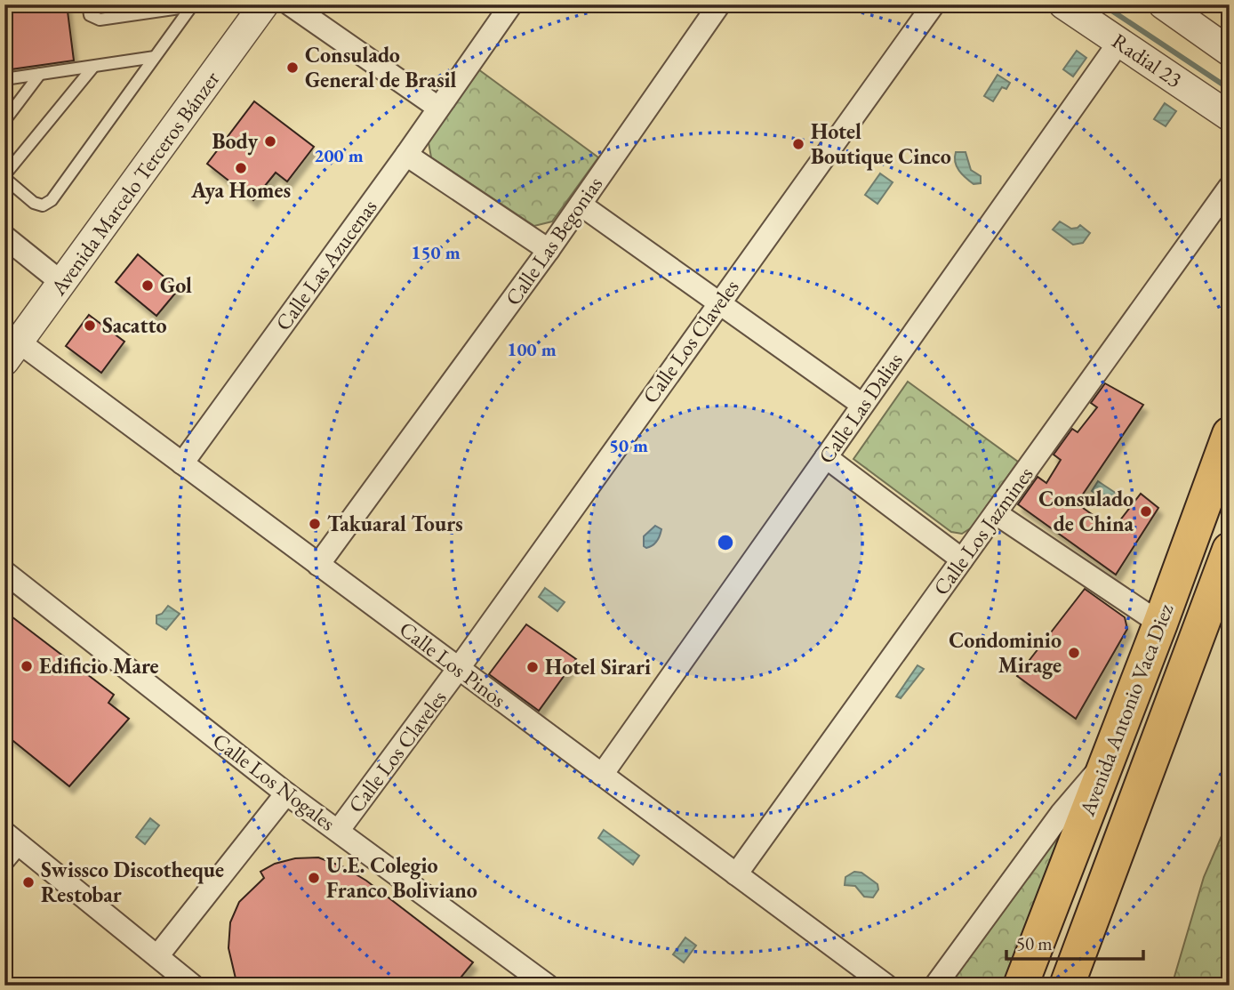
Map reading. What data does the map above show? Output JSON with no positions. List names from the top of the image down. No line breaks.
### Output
{"streets":{"highway":["Avenida Antonio Vaca Diez"],"street":["Radial 23","Avenida Marcelo Terceros Bánzer","Calle Las Begonias","Calle Las Azucenas","Calle Los Claveles","Calle Las Dalias","Calle Los Jazmines","Calle Los Pinos","Calle Los Nogales"]},"crossings":[["Radial 23","Calle Las Dalias"],["Avenida Marcelo Terceros Bánzer","Calle Los Pinos"],["Calle Las Begonias","Calle Los Pinos"],["Calle Las Azucenas","Calle Los Pinos"],["Calle Los Claveles","Calle Los Pinos"],["Calle Los Claveles","Calle Los Nogales"],["Calle Las Dalias","Calle Los Pinos"],["Calle Los Jazmines","Calle Los Pinos"]],"places":["Consulado General de Brasil","Body","Hotel Boutique Cinco","Aya Homes","Gol","Sacatto","Consulado de China","Takuaral Tours","Condominio Mirage","Edificio Mare","Hotel Sirari","U.E. Colegio Franco Boliviano","Swissco Discotheque Restobar"],"scale_bar":"50 m","rings":["200 m","150 m","100 m","50 m"]}
